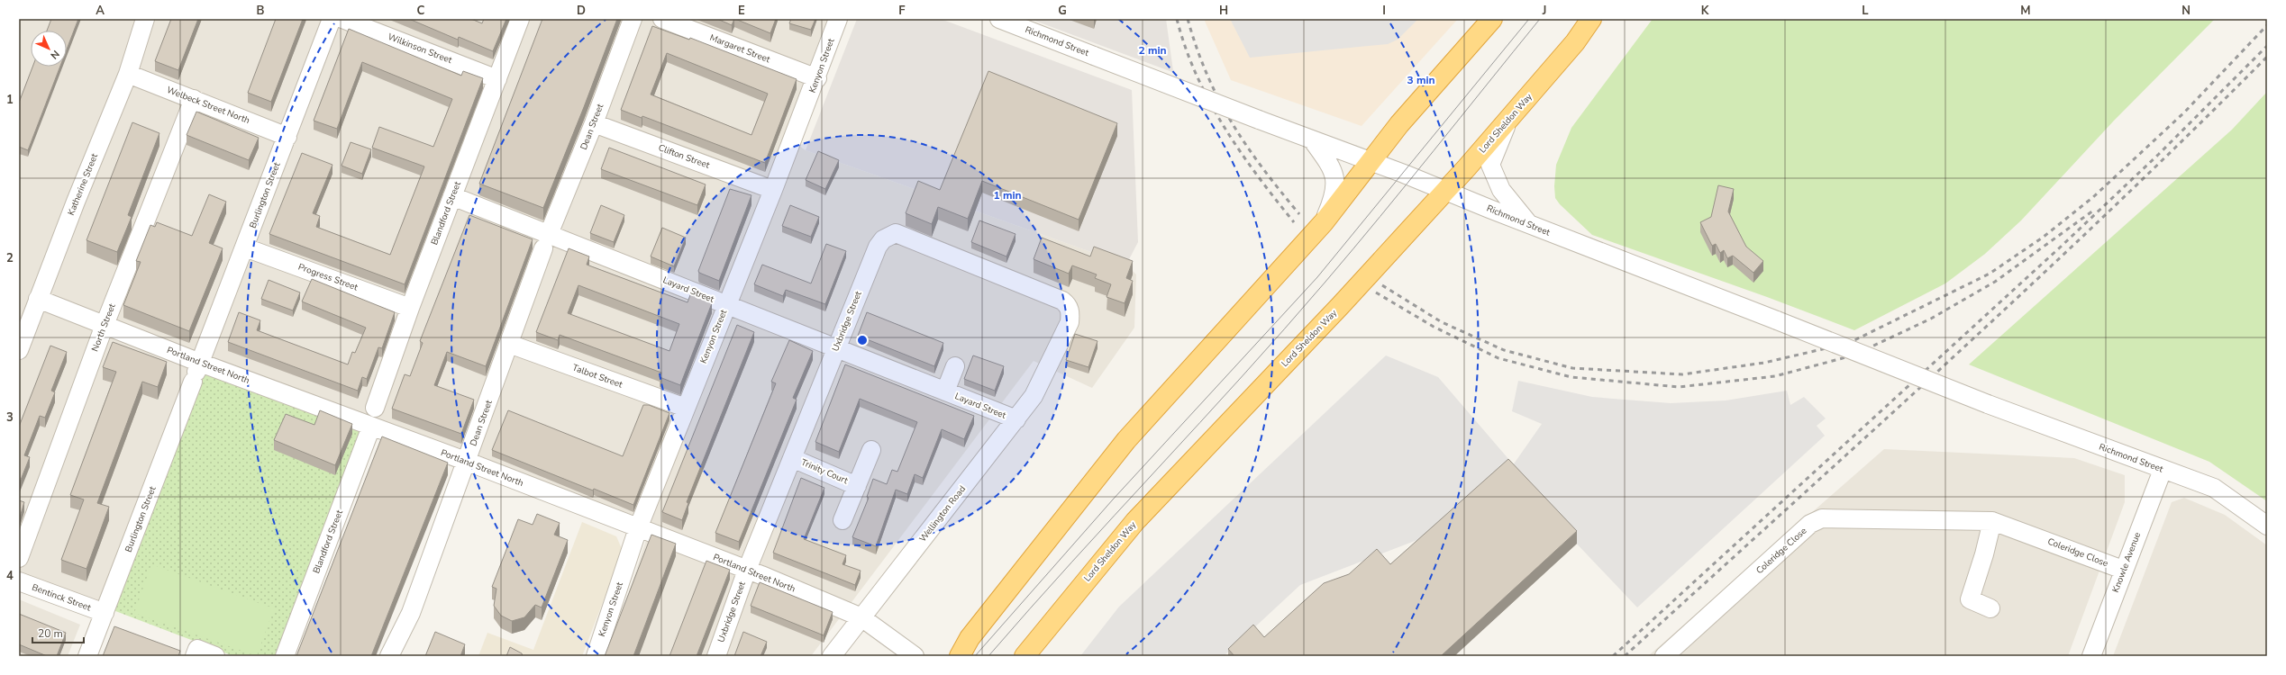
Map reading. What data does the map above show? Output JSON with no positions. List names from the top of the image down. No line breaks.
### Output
{"streets":{"highway":["Lord Sheldon Way"],"street":["Richmond Street","Wilkinson Street","Margaret Street","Kenyon Street","Welbeck Street North","Dean Street","Clifton Street","Katherine Street","Burlington Street","Blandford Street","Progress Street","Layard Street","Uxbridge Street","North Street","Portland Street North","Talbot Street","Trinity Court","Wellington Road","Coleridge Close","Knowle Avenue","Bentinck Street"]},"crossings":[["Richmond Street","Lord Sheldon Way"],["Richmond Street","Knowle Avenue"],["Wilkinson Street","Blandford Street"],["Margaret Street","Kenyon Street"],["Kenyon Street","Clifton Street"],["Kenyon Street","Layard Street"],["Kenyon Street","Portland Street North"],["Kenyon Street","Talbot Street"],["Welbeck Street North","Katherine Street"],["Welbeck Street North","Burlington Street"],["Welbeck Street North","North Street"],["Dean Street","Clifton Street"],["Dean Street","Layard Street"],["Dean Street","Portland Street North"],["Dean Street","Talbot Street"],["Katherine Street","Portland Street North"],["Burlington Street","Progress Street"],["Burlington Street","Portland Street North"],["Burlington Street","Bentinck Street"],["Blandford Street","Progress Street"],["Blandford Street","Layard Street"],["Blandford Street","Portland Street North"],["Layard Street","Uxbridge Street"],["Layard Street","Wellington Road"],["Uxbridge Street","Portland Street North"],["Uxbridge Street","Trinity Court"],["Uxbridge Street","Wellington Road"],["North Street","Portland Street North"],["Portland Street North","Wellington Road"],["Coleridge Close","Knowle Avenue"]],"scale_bar":"20 m","north":"bottom right","grid":{"columns":["A","B","C","D","E","F","G","H","I","J","K","L","M","N"],"rows":["1","2","3","4"]},"rings":["2 min","3 min","1 min"]}
